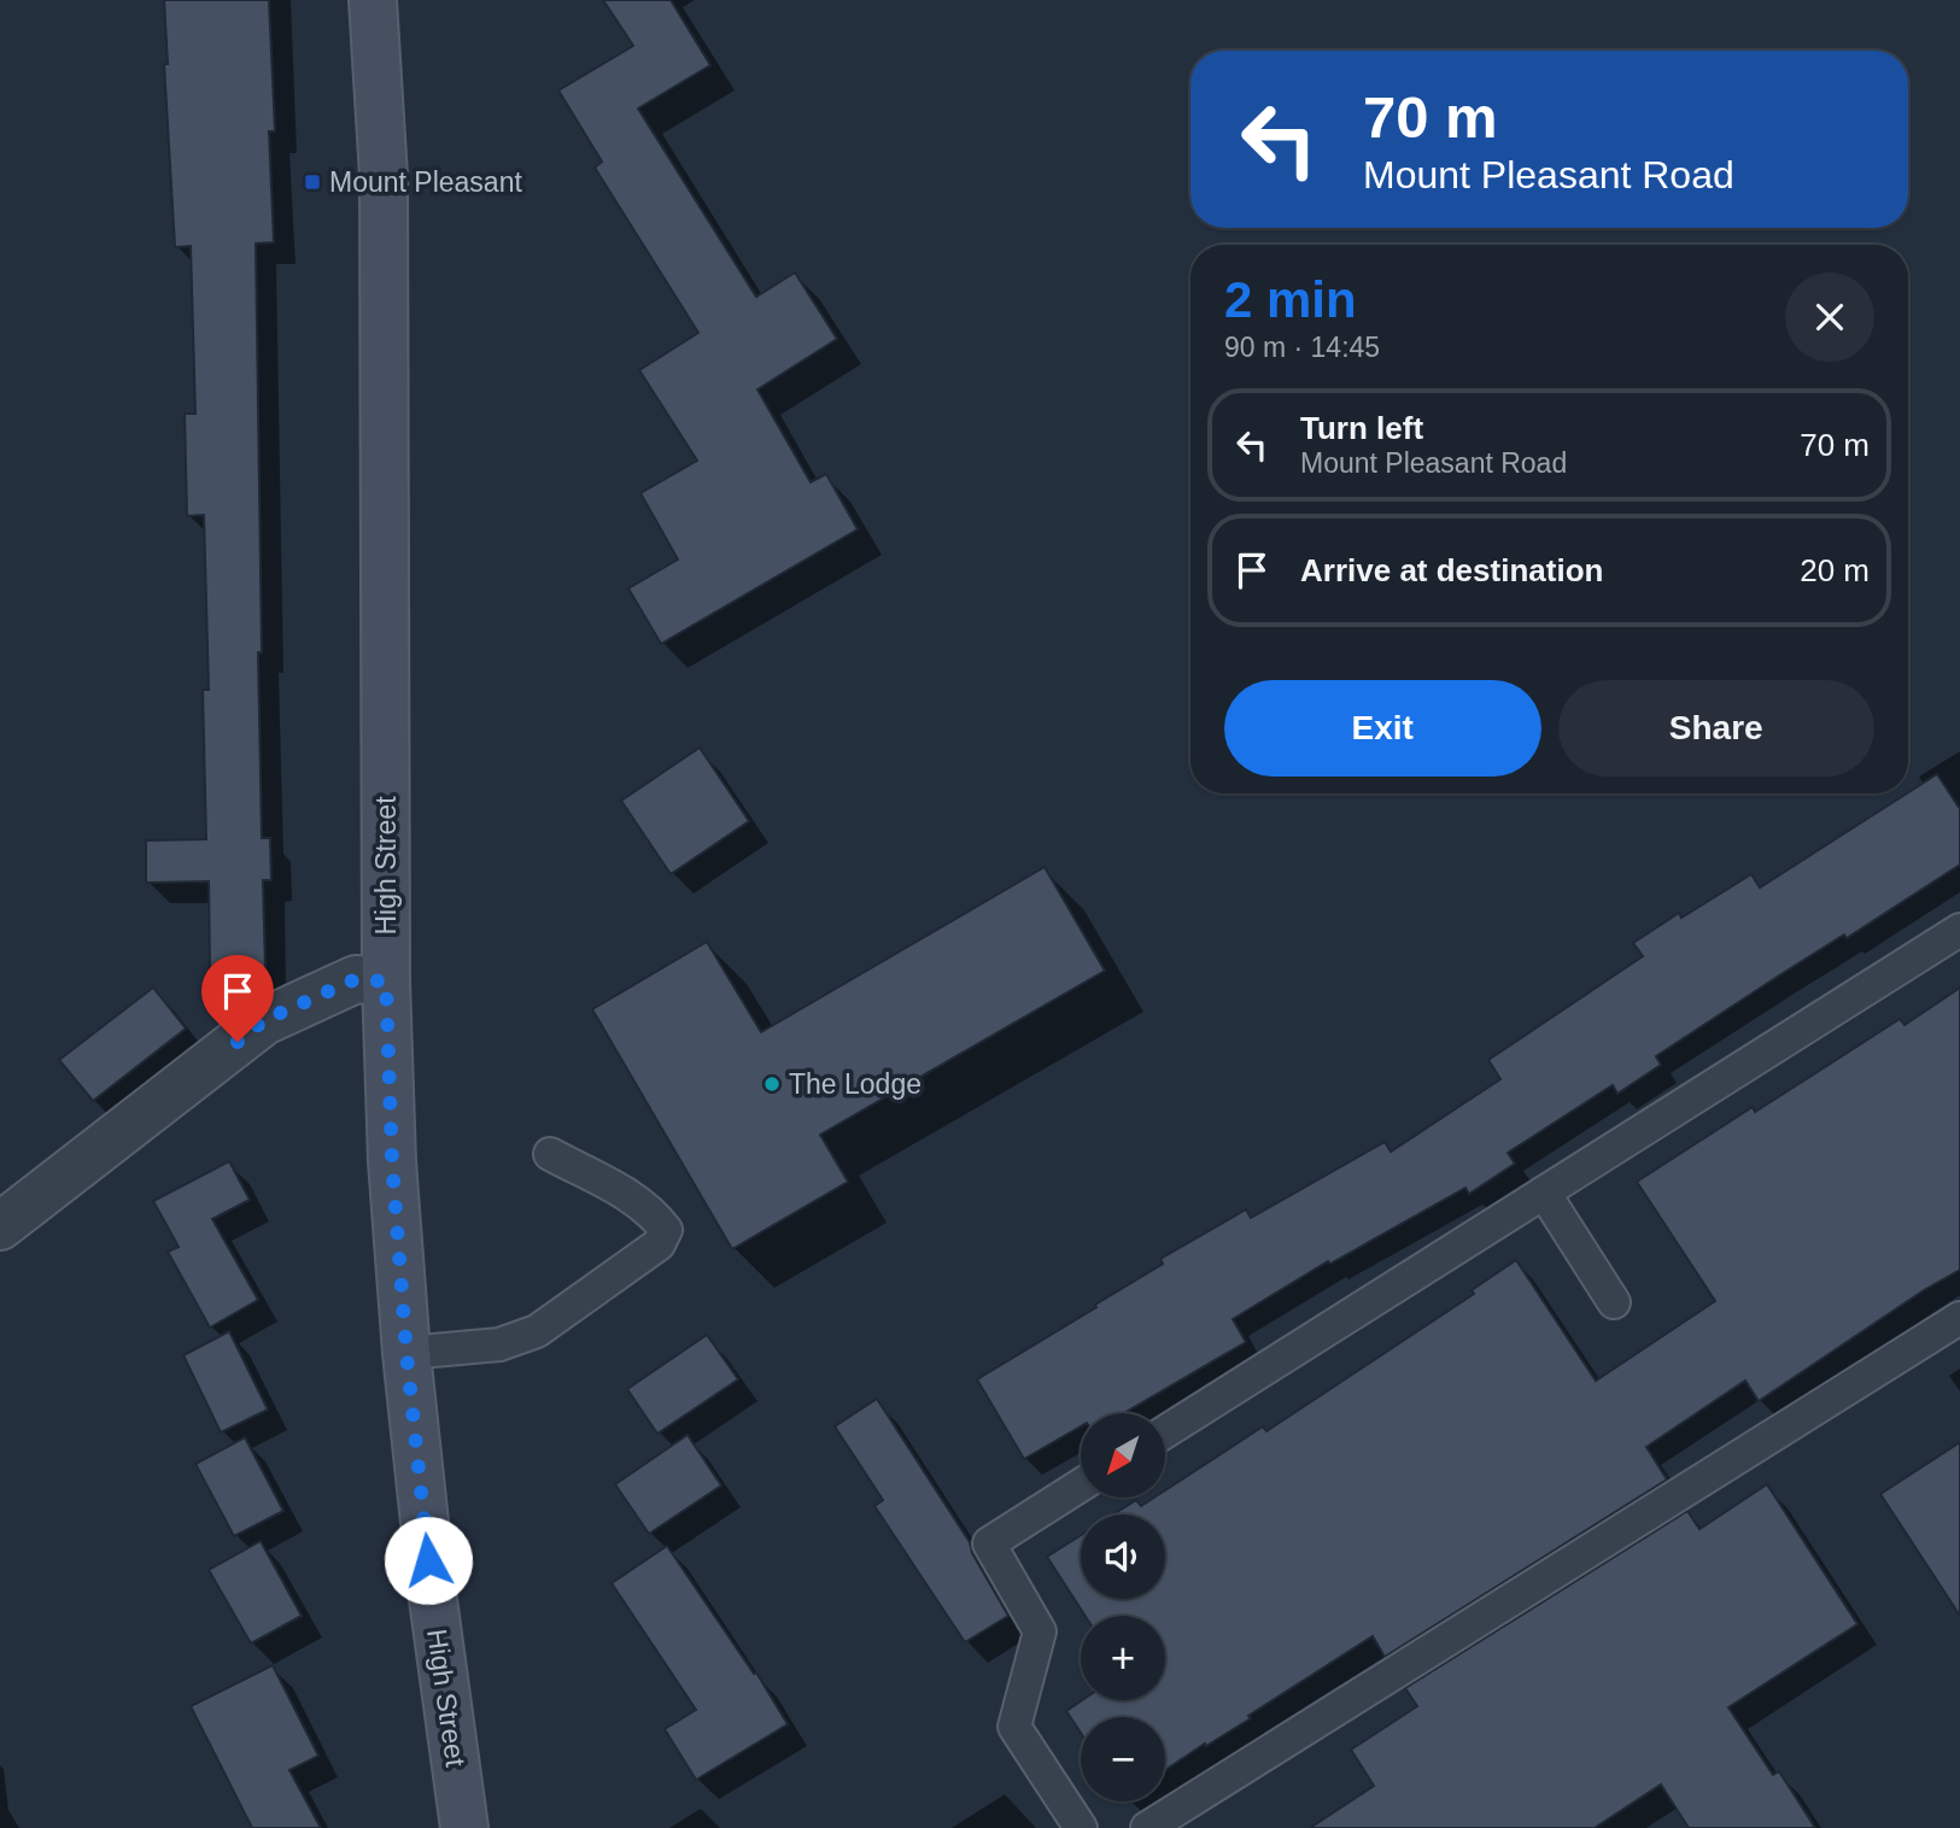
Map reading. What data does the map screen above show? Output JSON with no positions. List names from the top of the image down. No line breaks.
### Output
{"streets":{"street":["High Street"]},"places":{"transit":["Mount Pleasant"],"other":["The Lodge"]},"north":"bottom left","page":{"turn":["70 m","Mount Pleasant Road"],"heading":["2 min","90 m · 14:45"],"list":[{"name":"Turn left","note":"Mount Pleasant Road","value":"70 m"},{"name":"Arrive at destination","value":"20 m"}],"buttons":["Exit","Share"],"map_buttons":["+","−"]}}
